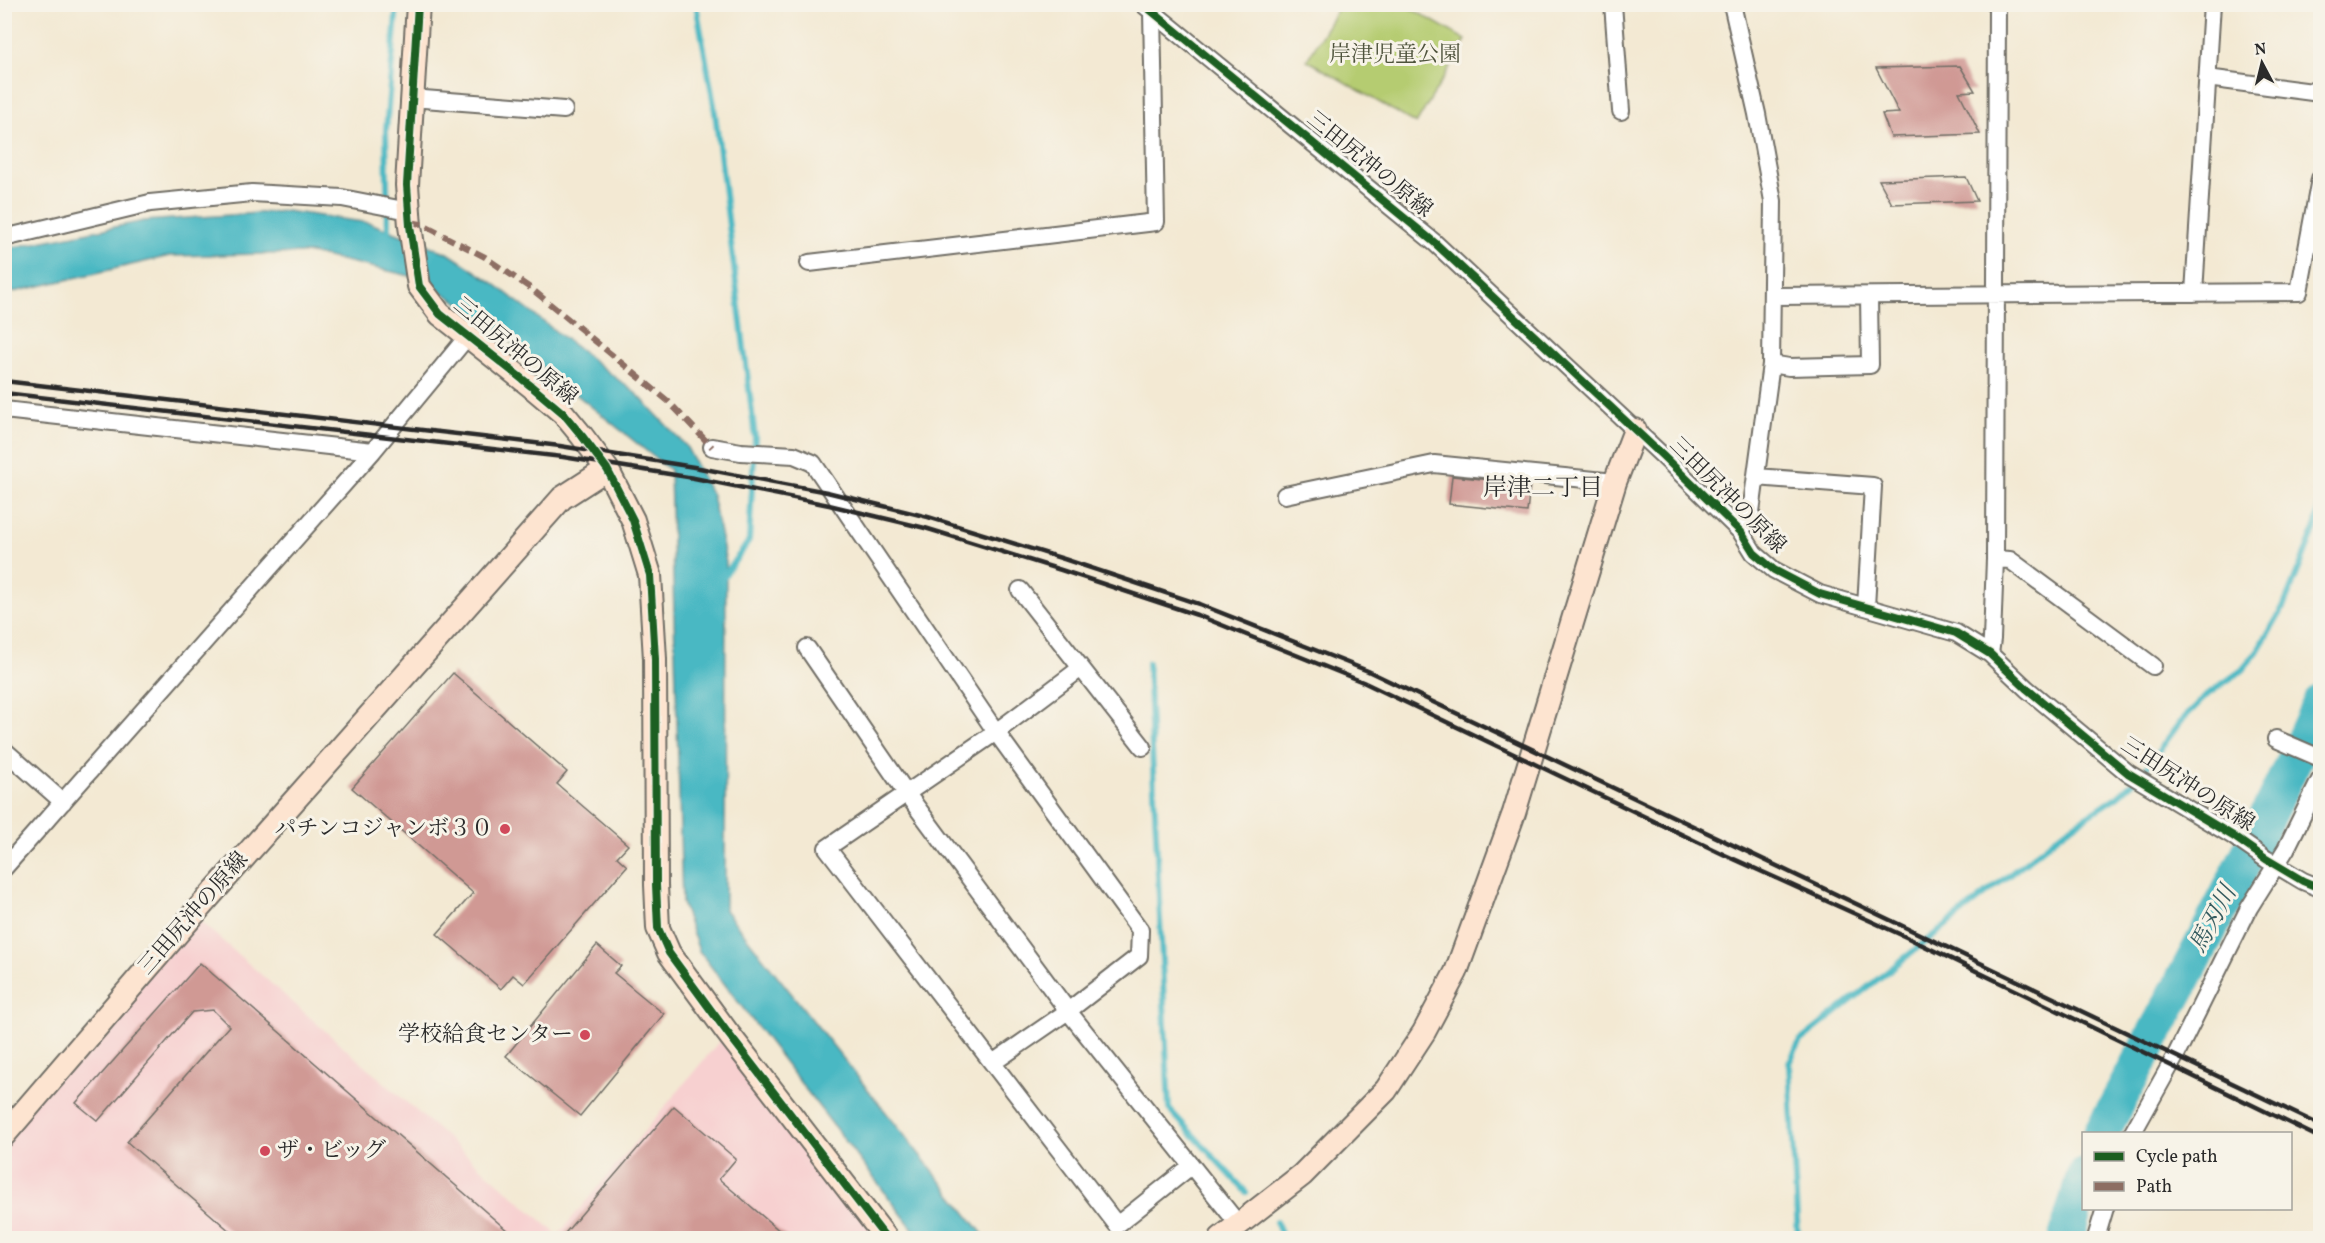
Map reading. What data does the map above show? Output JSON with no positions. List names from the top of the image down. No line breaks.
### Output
{"streets":{"street":["三田尻沖の原線"]},"districts":["岸津二丁目"],"water":["馬刃川"],"parks":["岸津児童公園"],"places":["パチンコジャンボ３０","学校給食センター","ザ・ビッグ"],"legend":["Cycle path","Path"],"north":"top"}
